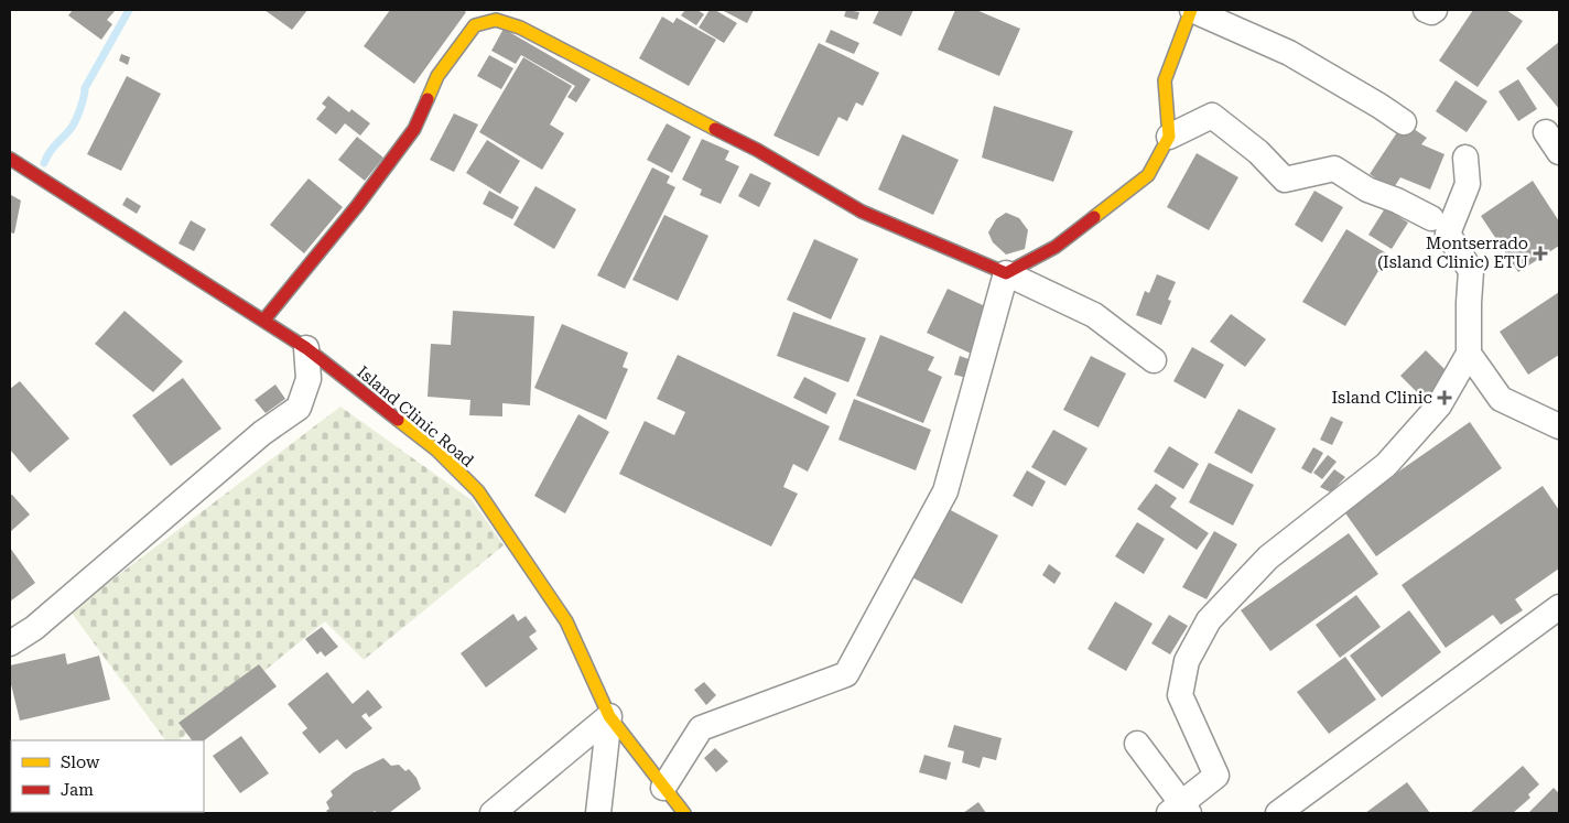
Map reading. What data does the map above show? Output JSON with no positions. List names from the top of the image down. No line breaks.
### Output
{"streets":{"street":["Island Clinic Road"]},"places":{"health":["Montserrado (Island Clinic) ETU","Island Clinic"]},"legend":["Slow","Jam"]}
